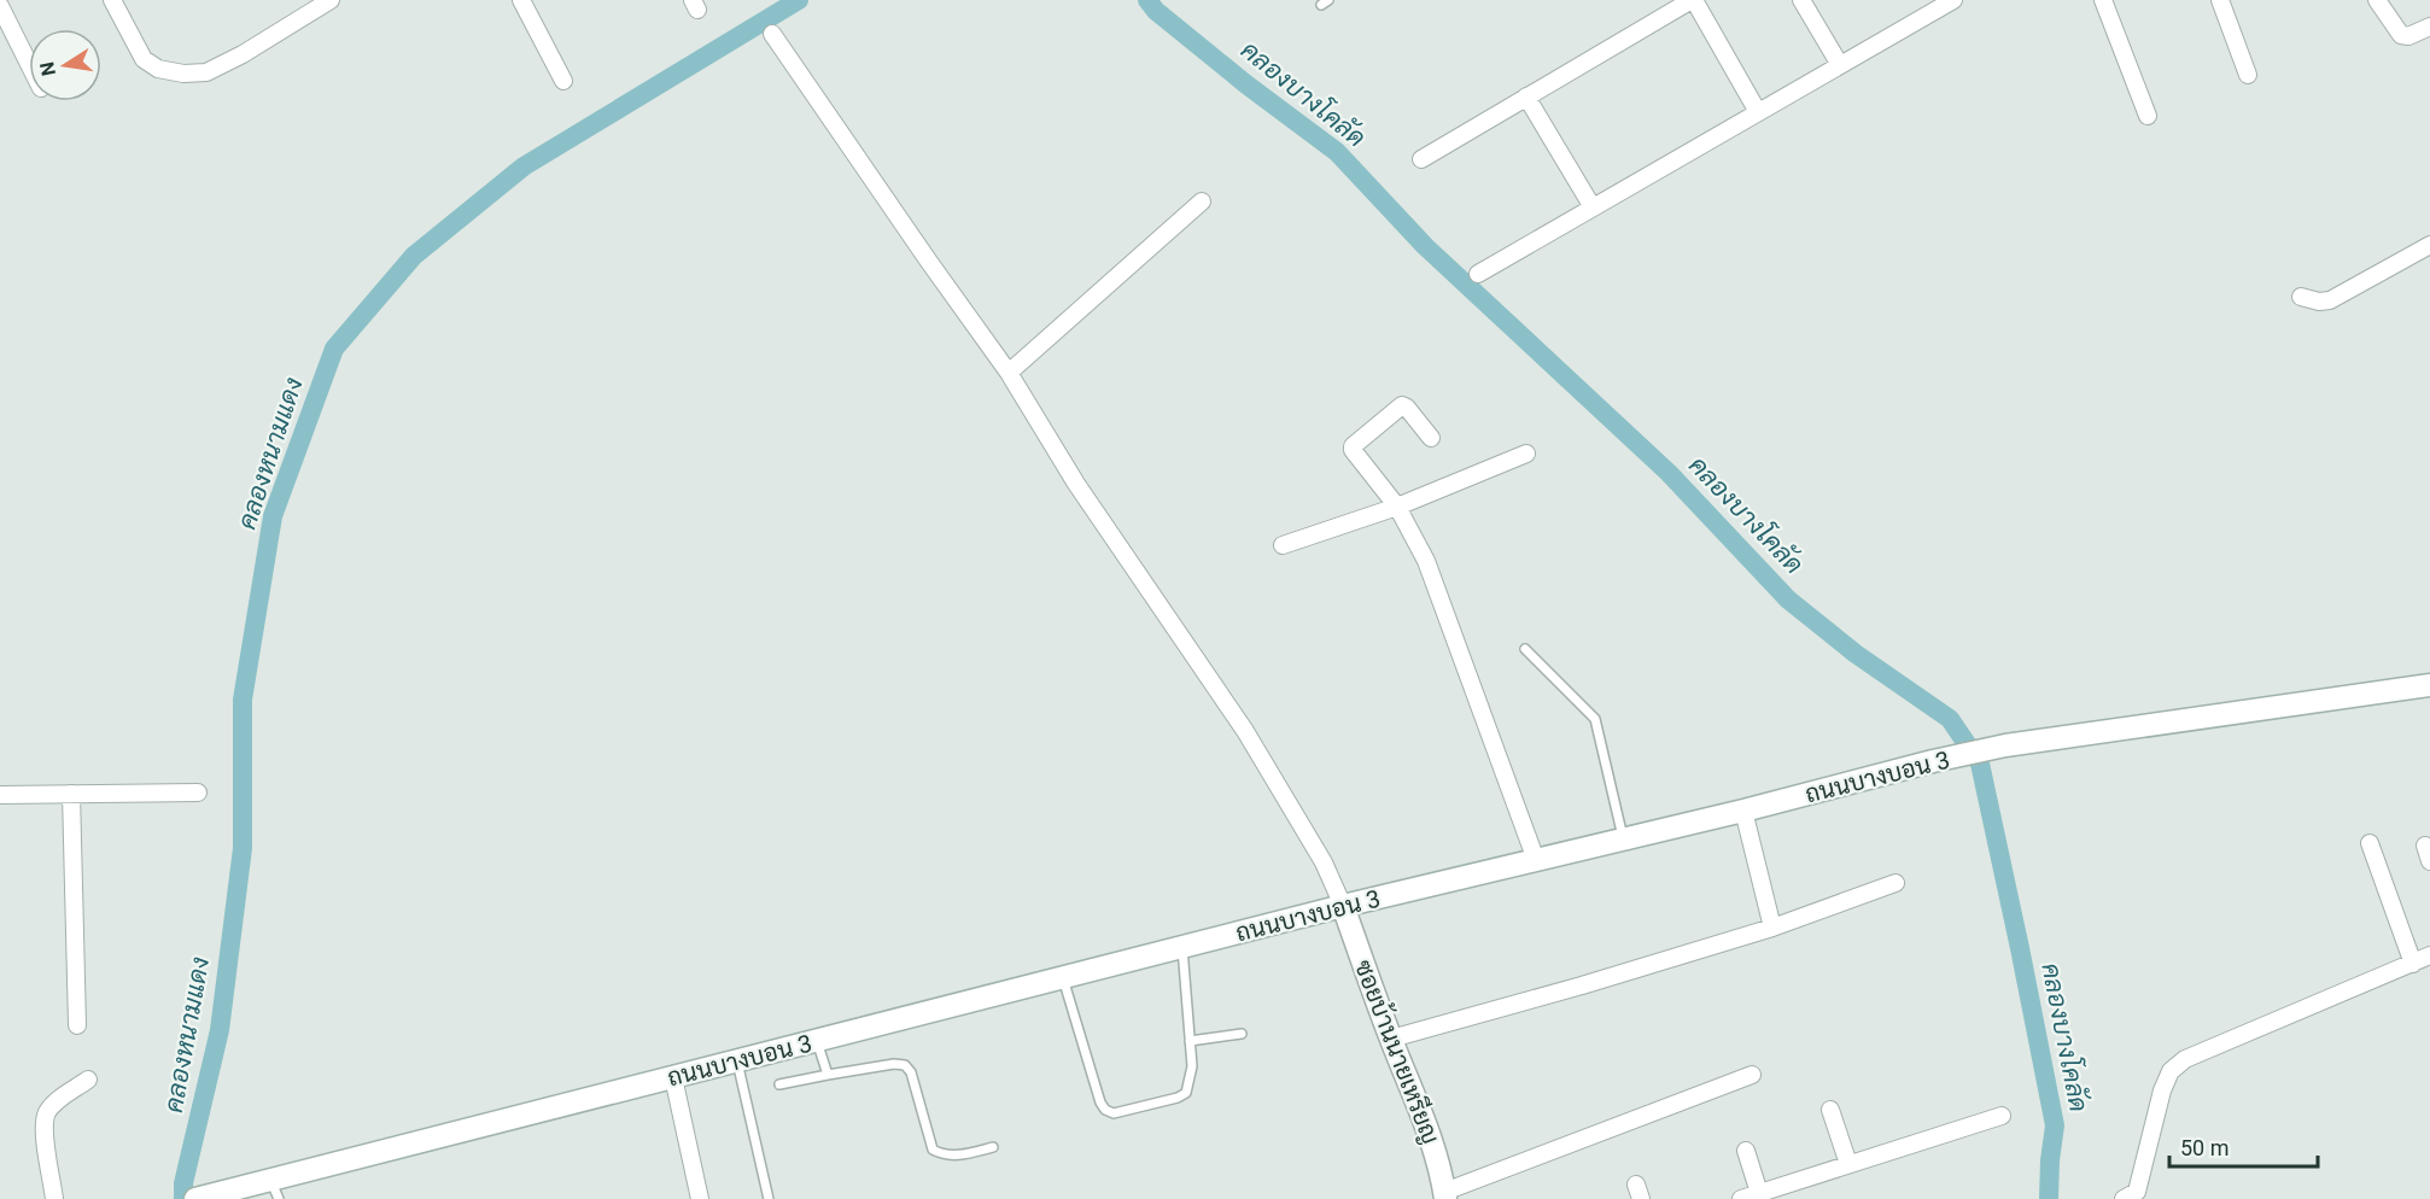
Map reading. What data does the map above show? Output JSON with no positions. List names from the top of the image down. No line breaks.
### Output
{"streets":{"main road":["ถนนบางบอน 3","ซอยบ้านนายเหรียญ"]},"crossings":[["ถนนบางบอน 3","ซอยบ้านนายเหรียญ"]],"water":["คลองบางโคลัด","คลองหนามแดง"],"scale_bar":"50 m","north":"left"}
